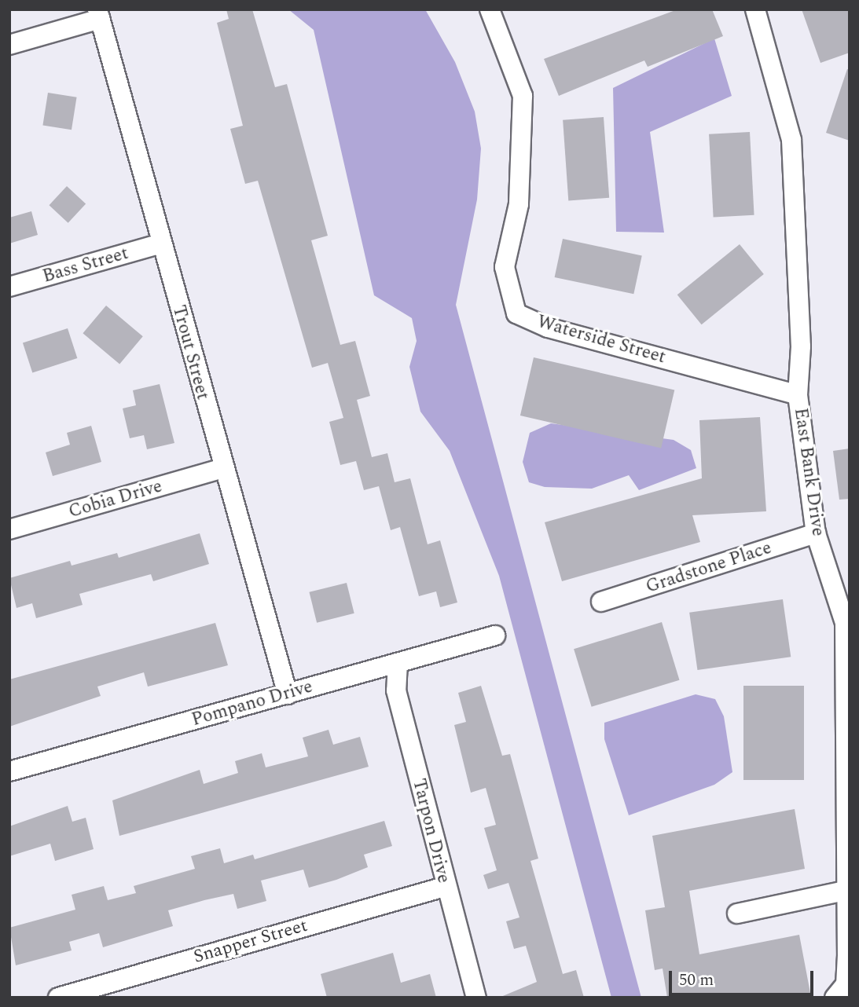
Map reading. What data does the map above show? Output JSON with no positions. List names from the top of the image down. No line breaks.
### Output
{"streets":{"street":["Bass Street","Waterside Street","Trout Street","East Bank Drive","Cobia Drive","Gradstone Place","Pompano Drive","Tarpon Drive","Snapper Street"]},"crossings":[["Bass Street","Trout Street"],["Waterside Street","East Bank Drive"],["Trout Street","Cobia Drive"],["Trout Street","Pompano Drive"],["East Bank Drive","Gradstone Place"],["Pompano Drive","Tarpon Drive"],["Tarpon Drive","Snapper Street"]],"scale_bar":"50 m"}
